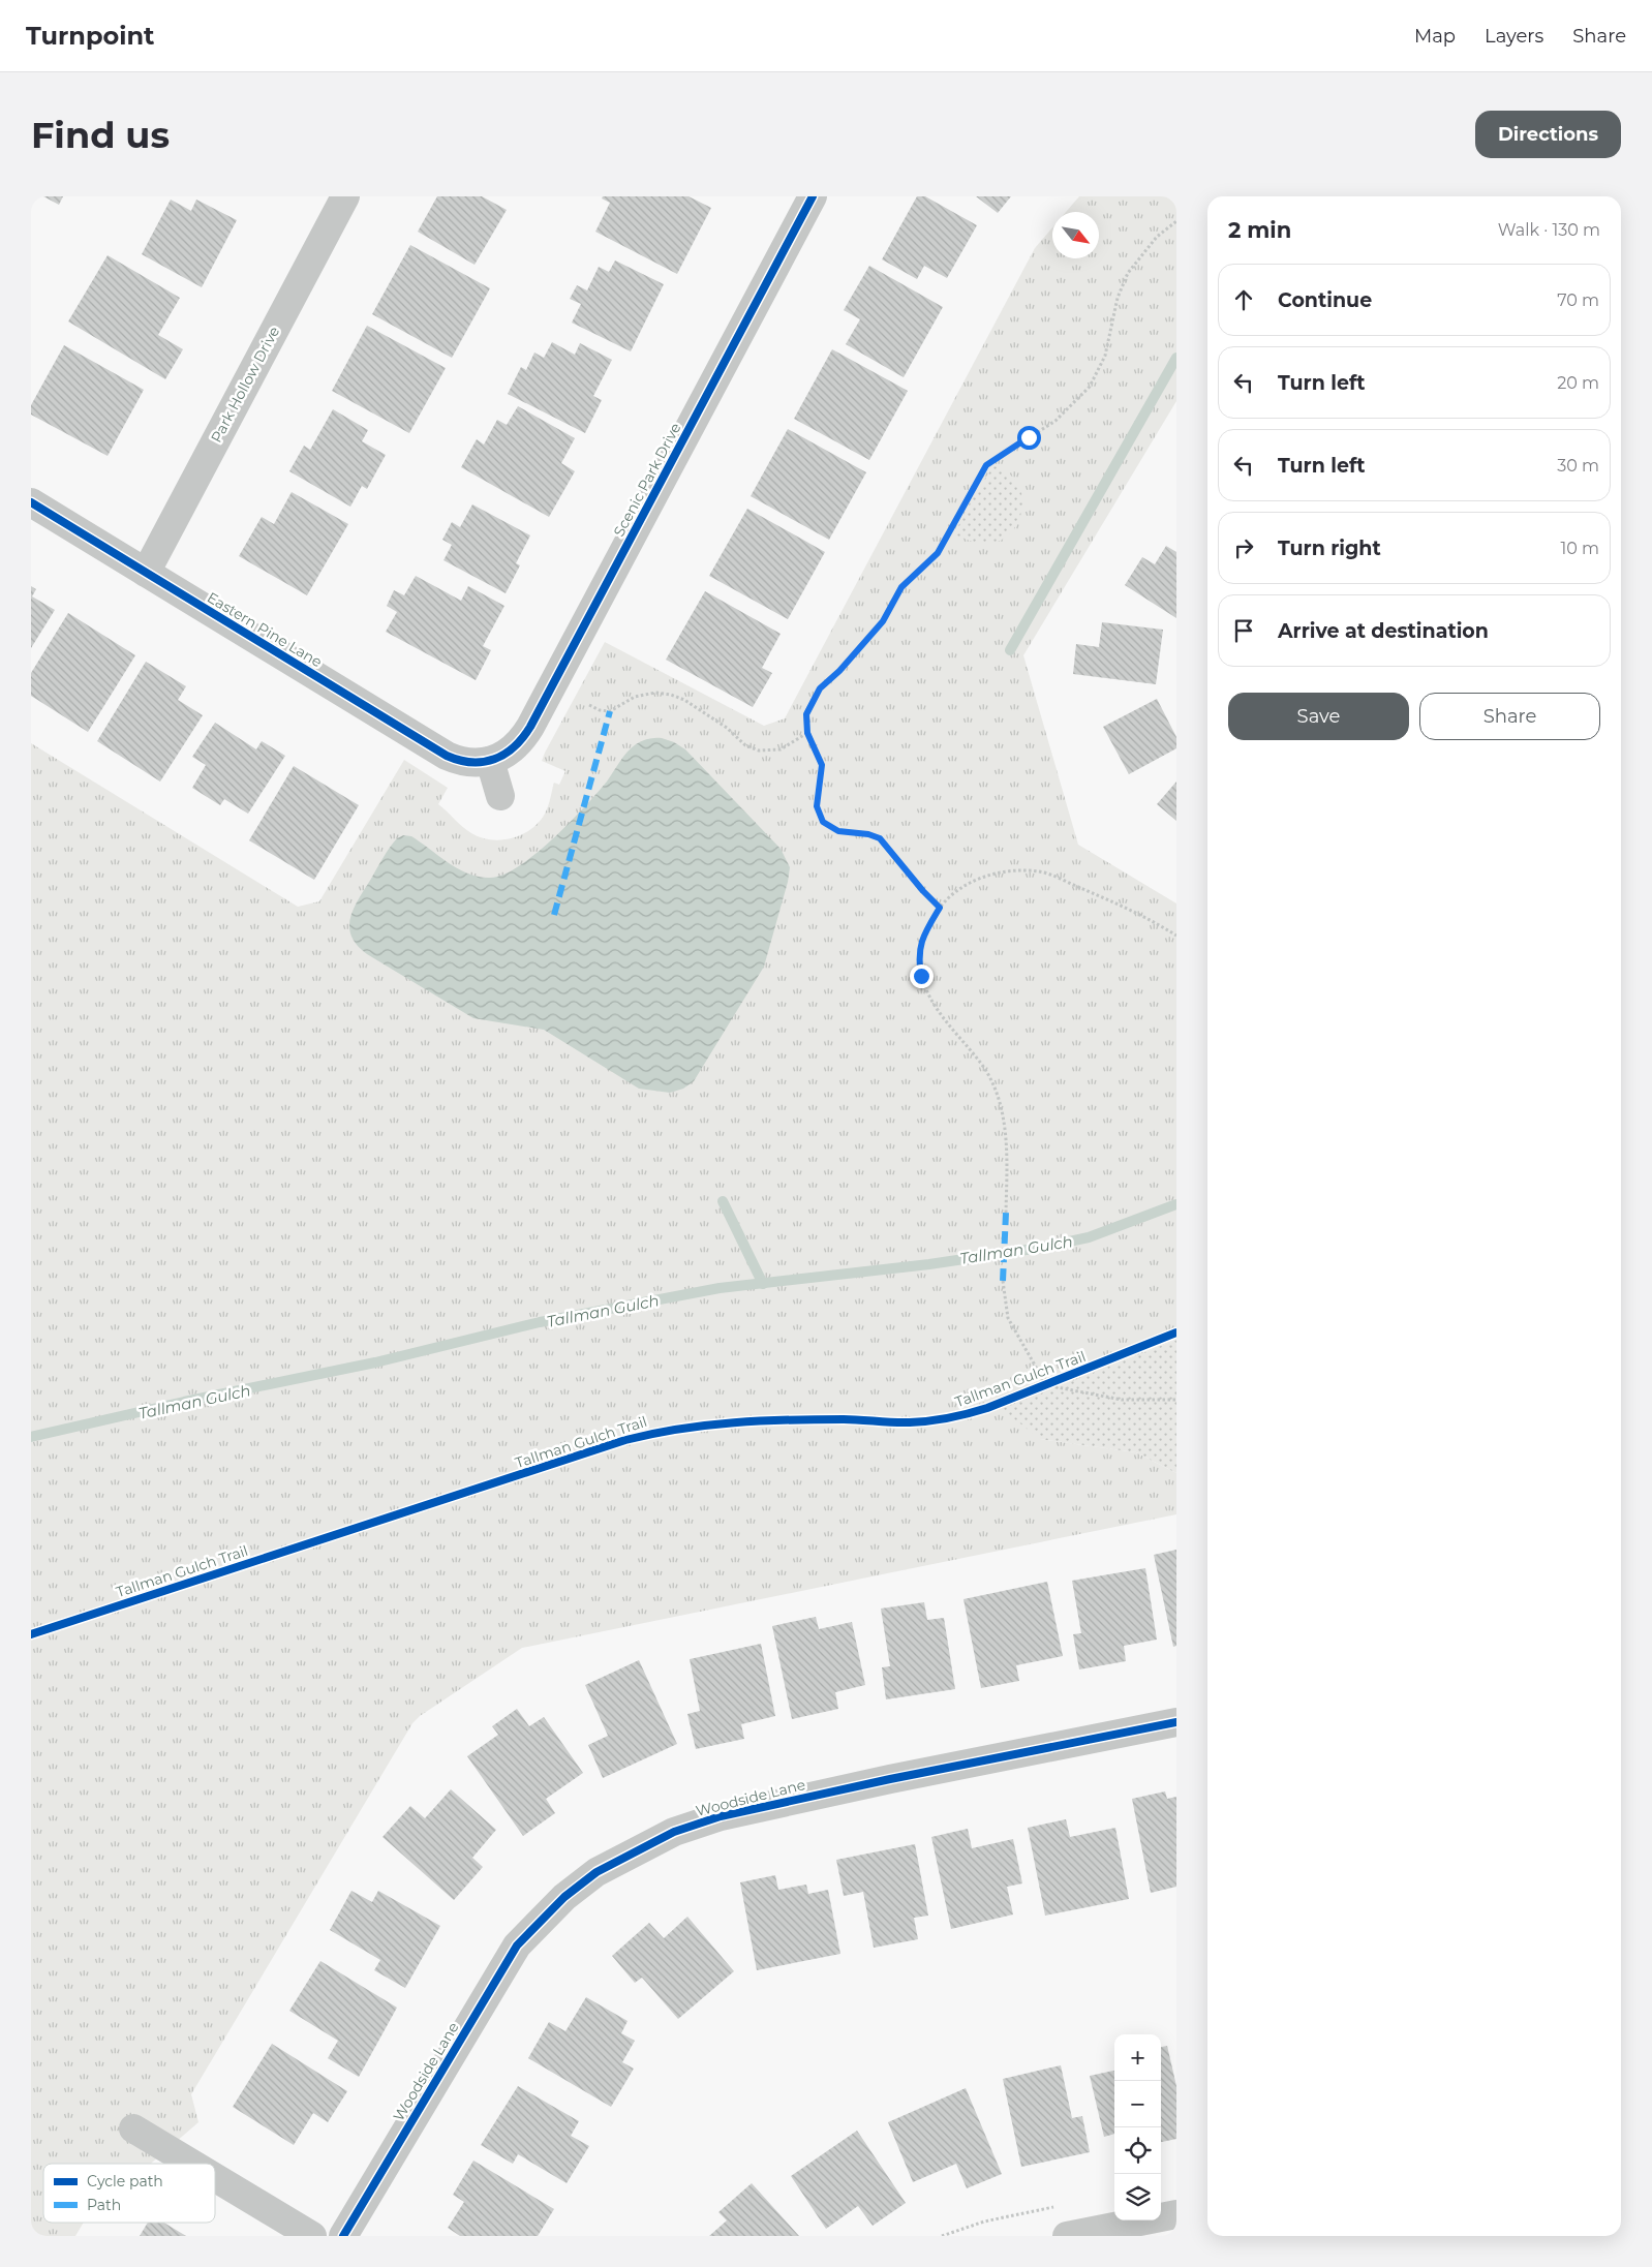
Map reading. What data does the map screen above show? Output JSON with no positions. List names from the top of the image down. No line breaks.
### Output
{"streets":{"street":["Park Hollow Drive","Scenic Park Drive","Eastern Pine Lane","Woodside Lane"],"cycle path":["Tallman Gulch Trail"]},"crossings":[["Park Hollow Drive","Eastern Pine Lane"],["Scenic Park Drive","Eastern Pine Lane"]],"water":["Tallman Gulch"],"legend":["Cycle path","Path"],"north":"bottom right","page":{"header":"Turnpoint","nav":["Map","Layers","Share"],"buttons":["Directions",["Save","Share"]],"title":"Find us","heading":["2 min","Walk · 130 m"],"list":[["Continue","70 m"],["Turn left","20 m"],["Turn left","30 m"],["Turn right","10 m"],"Arrive at destination"],"map_buttons":["+","−"]}}
